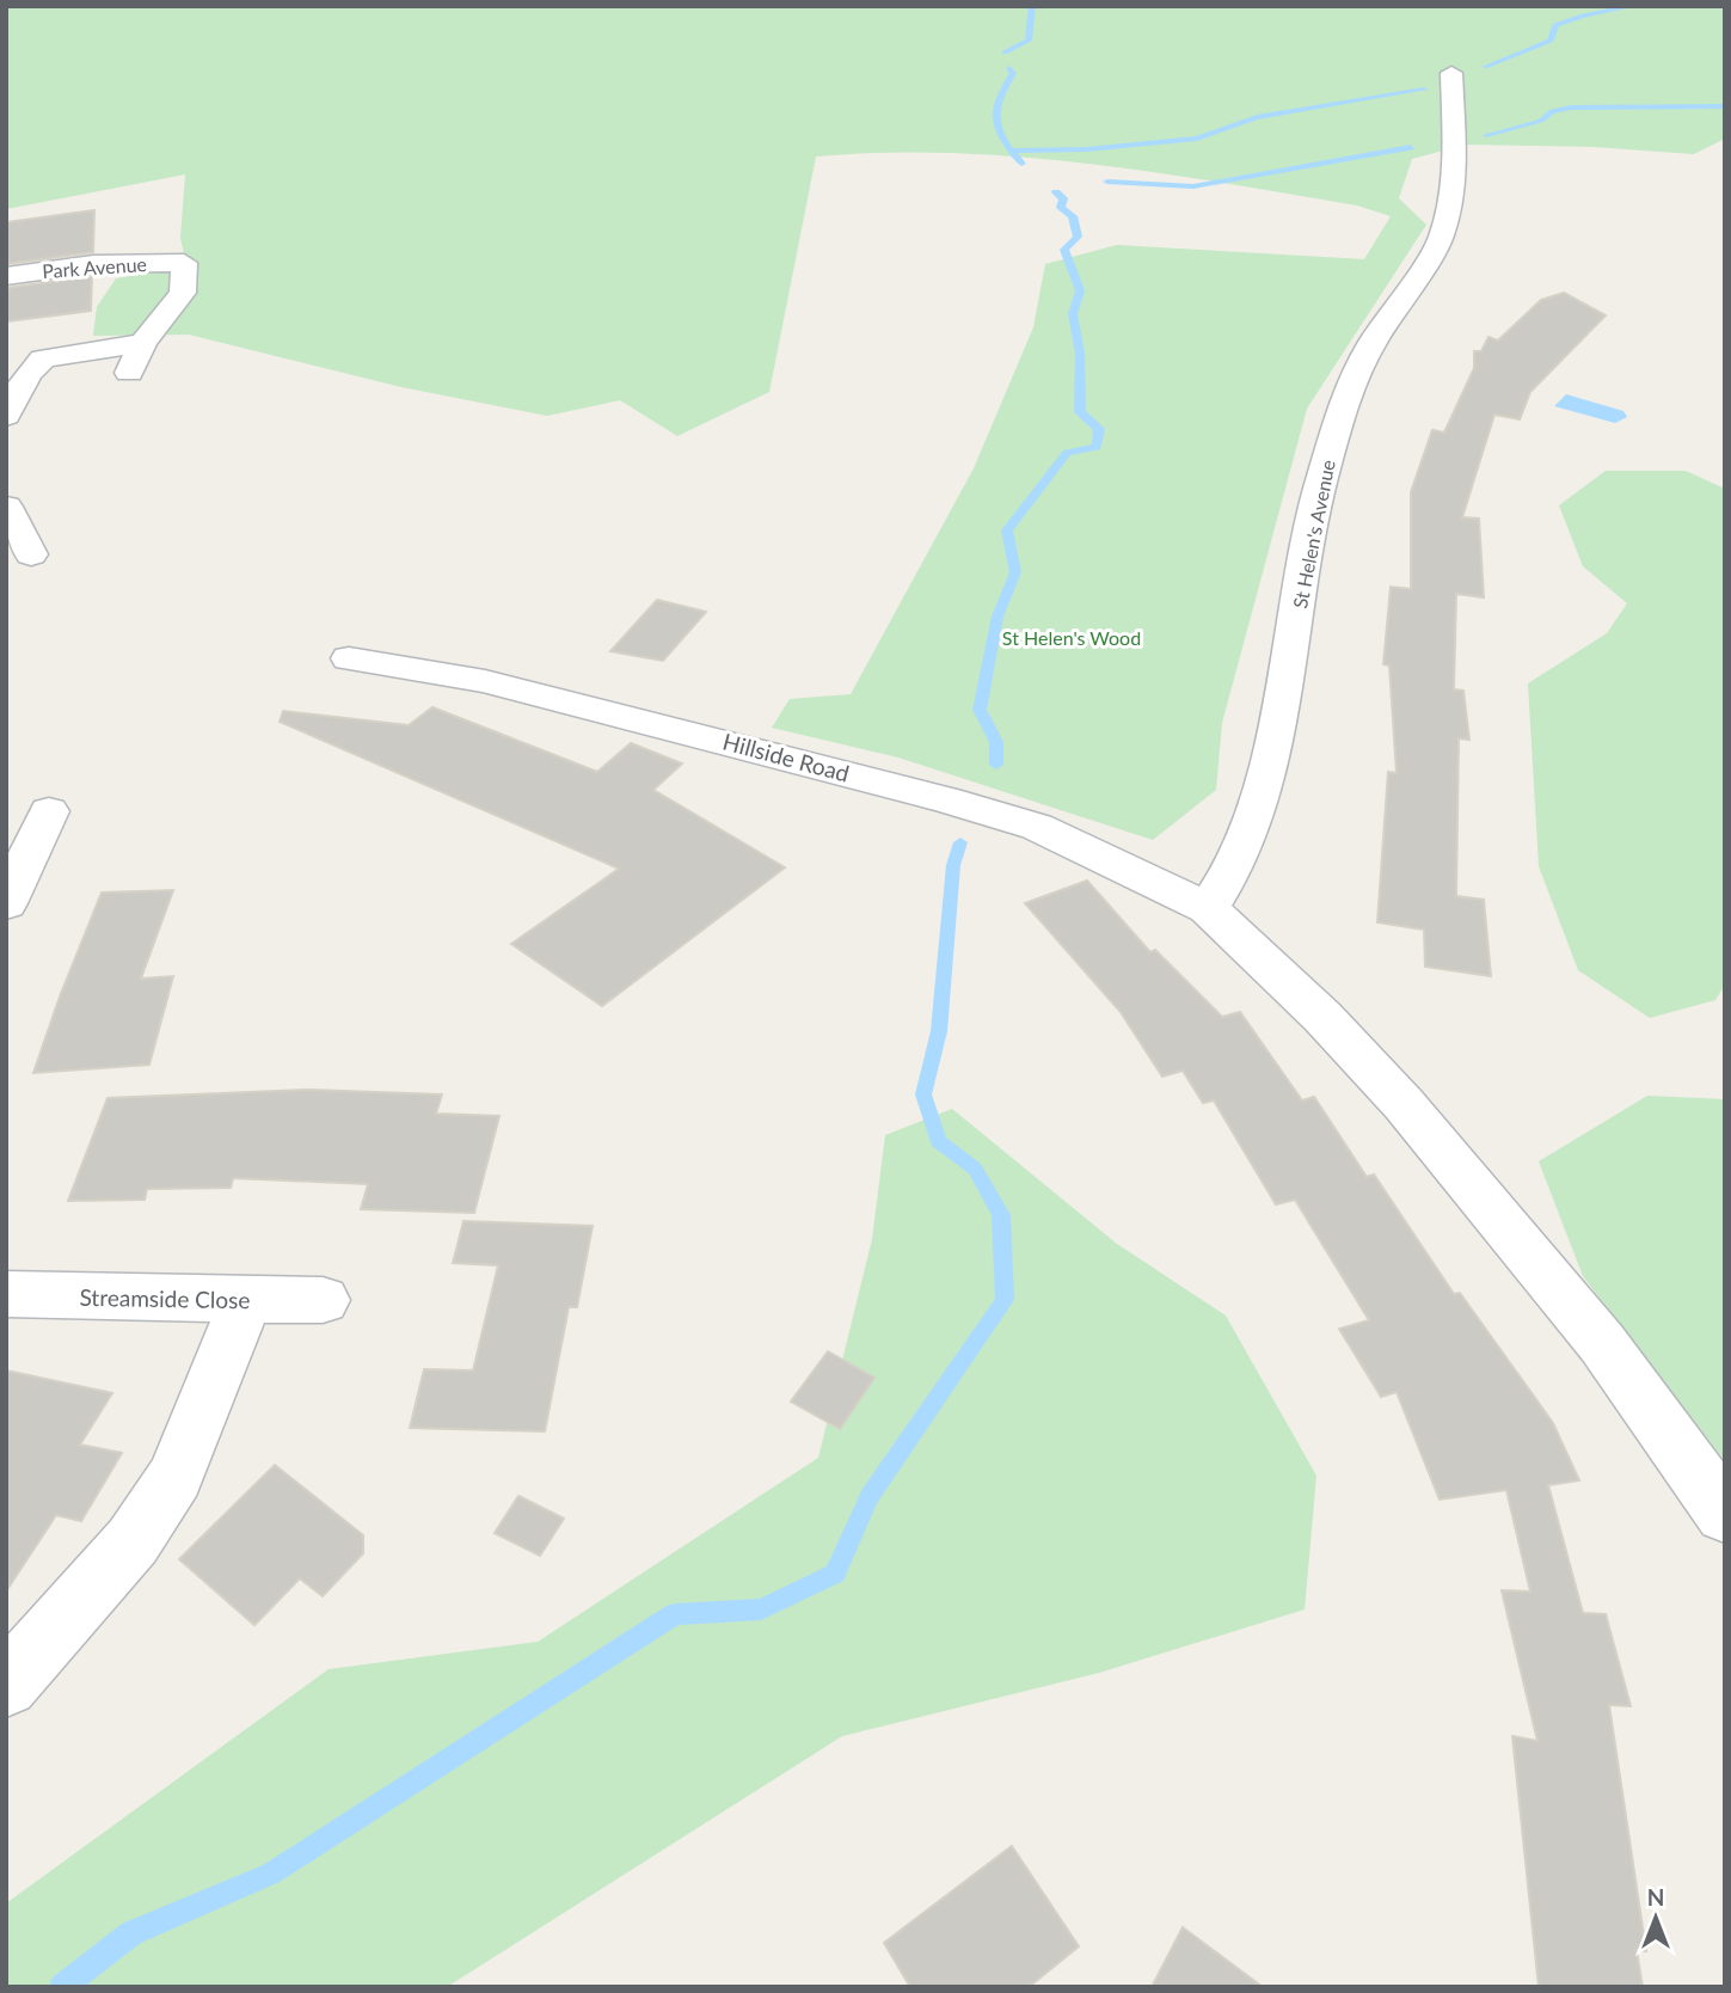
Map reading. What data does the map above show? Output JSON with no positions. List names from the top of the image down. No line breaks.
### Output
{"streets":{"street":["Park Avenue","St Helen's Avenue","Hillside Road","Streamside Close"]},"crossings":[["St Helen's Avenue","Hillside Road"]],"parks":["St Helen's Wood"],"north":"top"}
